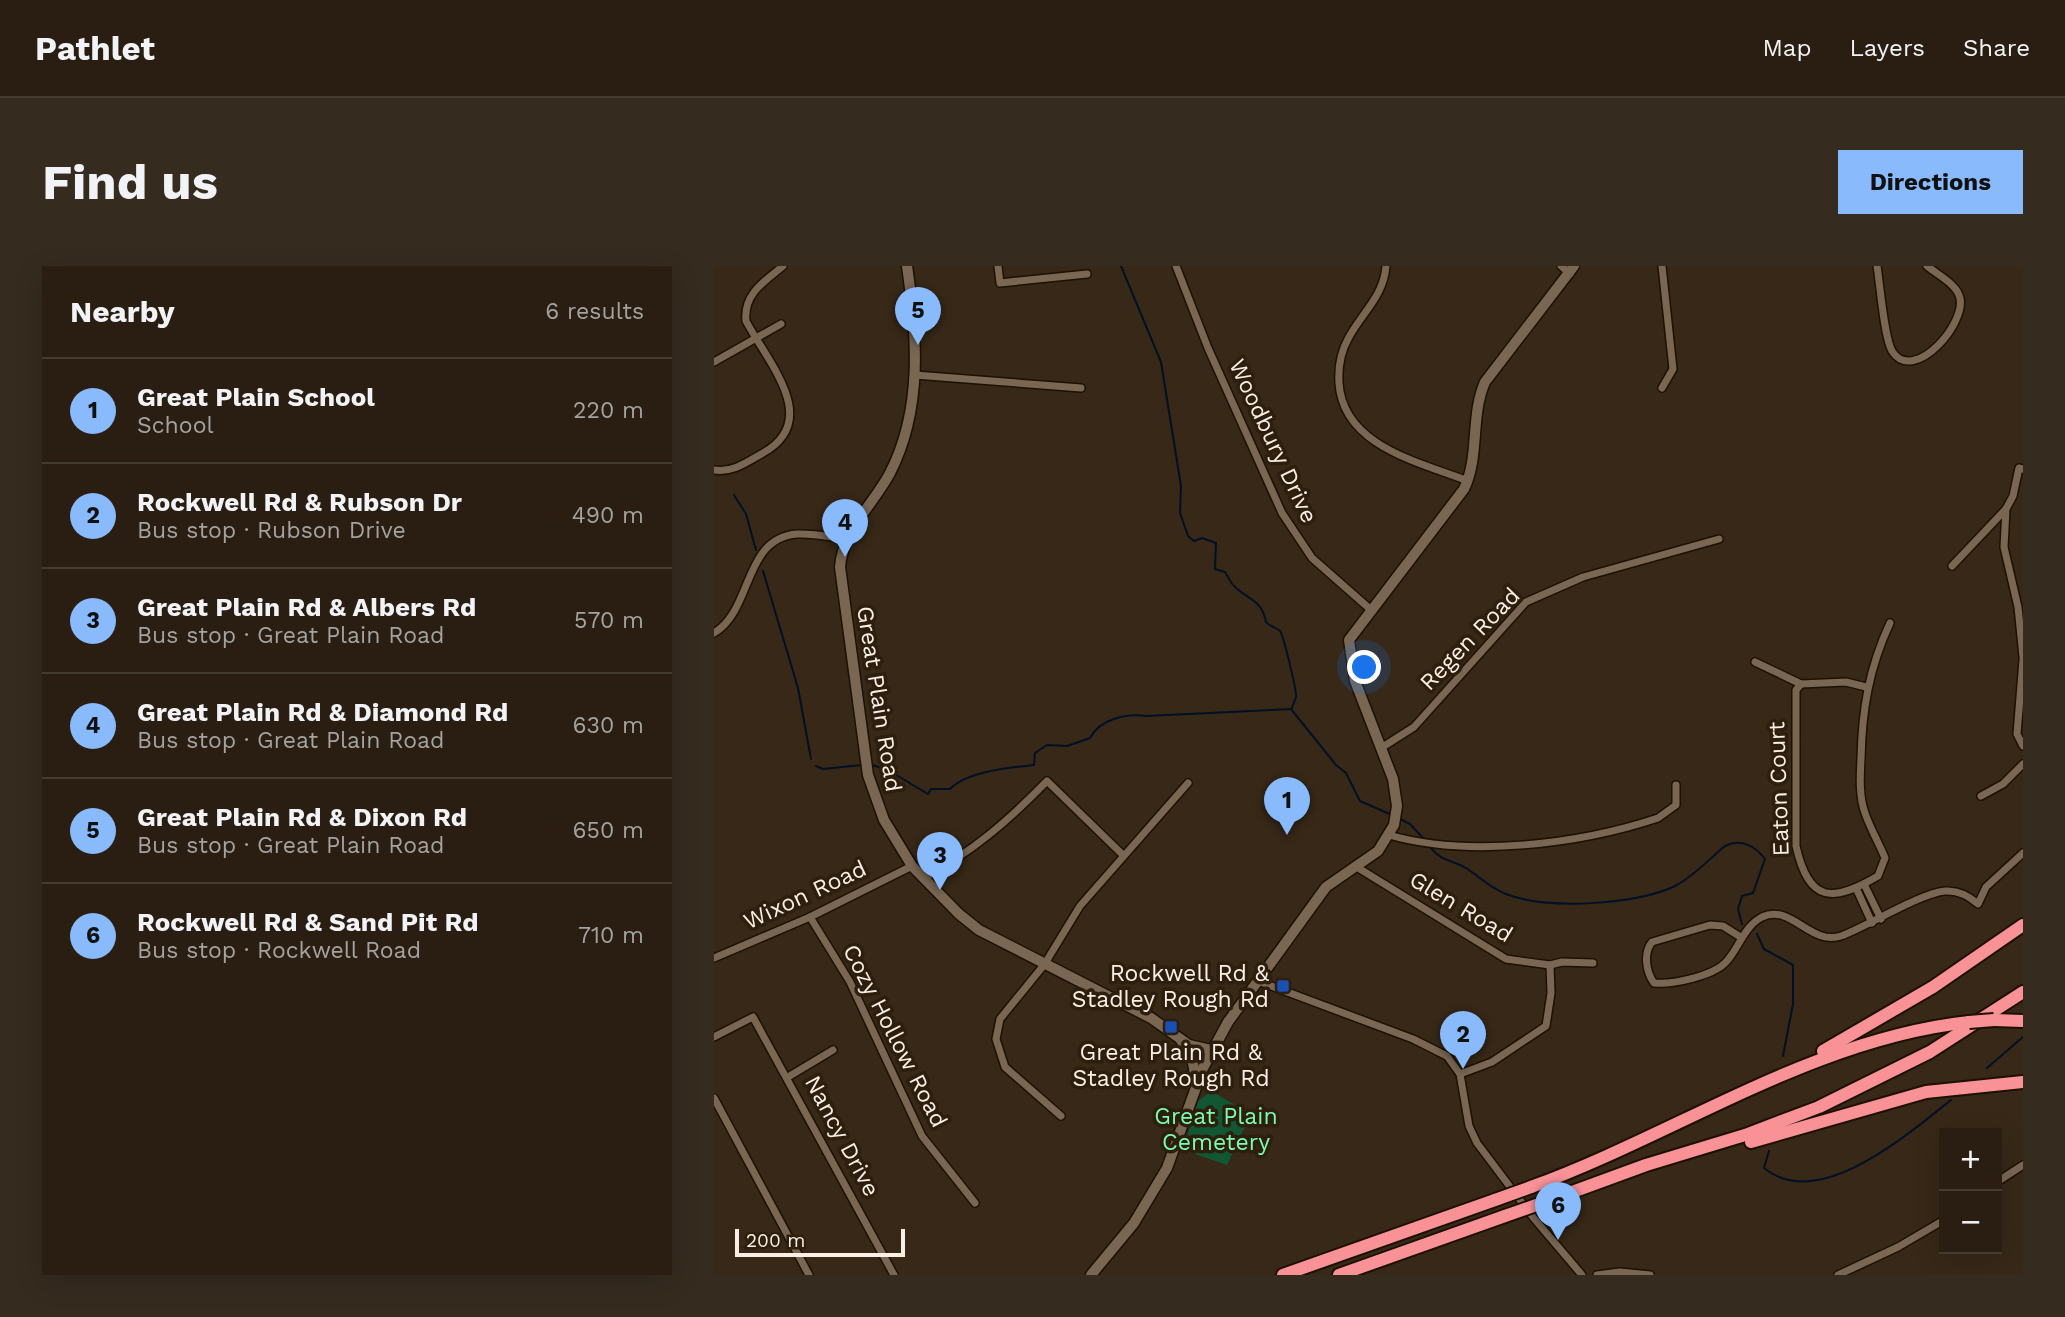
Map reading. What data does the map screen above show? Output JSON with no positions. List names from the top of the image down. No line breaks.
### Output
{"streets":{"main road":["Great Plain Road"],"street":["Woodbury Drive","Regen Road","Eaton Court","Wixon Road","Glen Road","Cozy Hollow Road","Nancy Drive"]},"crossings":[["Great Plain Road","Wixon Road"],["Wixon Road","Cozy Hollow Road"]],"parks":["Great Plain Cemetery"],"places":{"transit":["Rockwell Rd & Stadley Rough Rd","Great Plain Rd & Stadley Rough Rd"]},"scale_bar":"200 m","page":{"header":"Pathlet","nav":["Map","Layers","Share"],"buttons":"Directions","title":"Find us","heading":["Nearby","6 results"],"pins":["5","4","1","3","2","6"],"list":[{"mark":"1","name":"Great Plain School","note":"School","value":"220 m"},{"mark":"2","name":"Rockwell Rd & Rubson Dr","note":"Bus stop · Rubson Drive","value":"490 m"},{"mark":"3","name":"Great Plain Rd & Albers Rd","note":"Bus stop · Great Plain Road","value":"570 m"},{"mark":"4","name":"Great Plain Rd & Diamond Rd","note":"Bus stop · Great Plain Road","value":"630 m"},{"mark":"5","name":"Great Plain Rd & Dixon Rd","note":"Bus stop · Great Plain Road","value":"650 m"},{"mark":"6","name":"Rockwell Rd & Sand Pit Rd","note":"Bus stop · Rockwell Road","value":"710 m"}],"map_buttons":["+","−"],"scale":"200 m"}}
